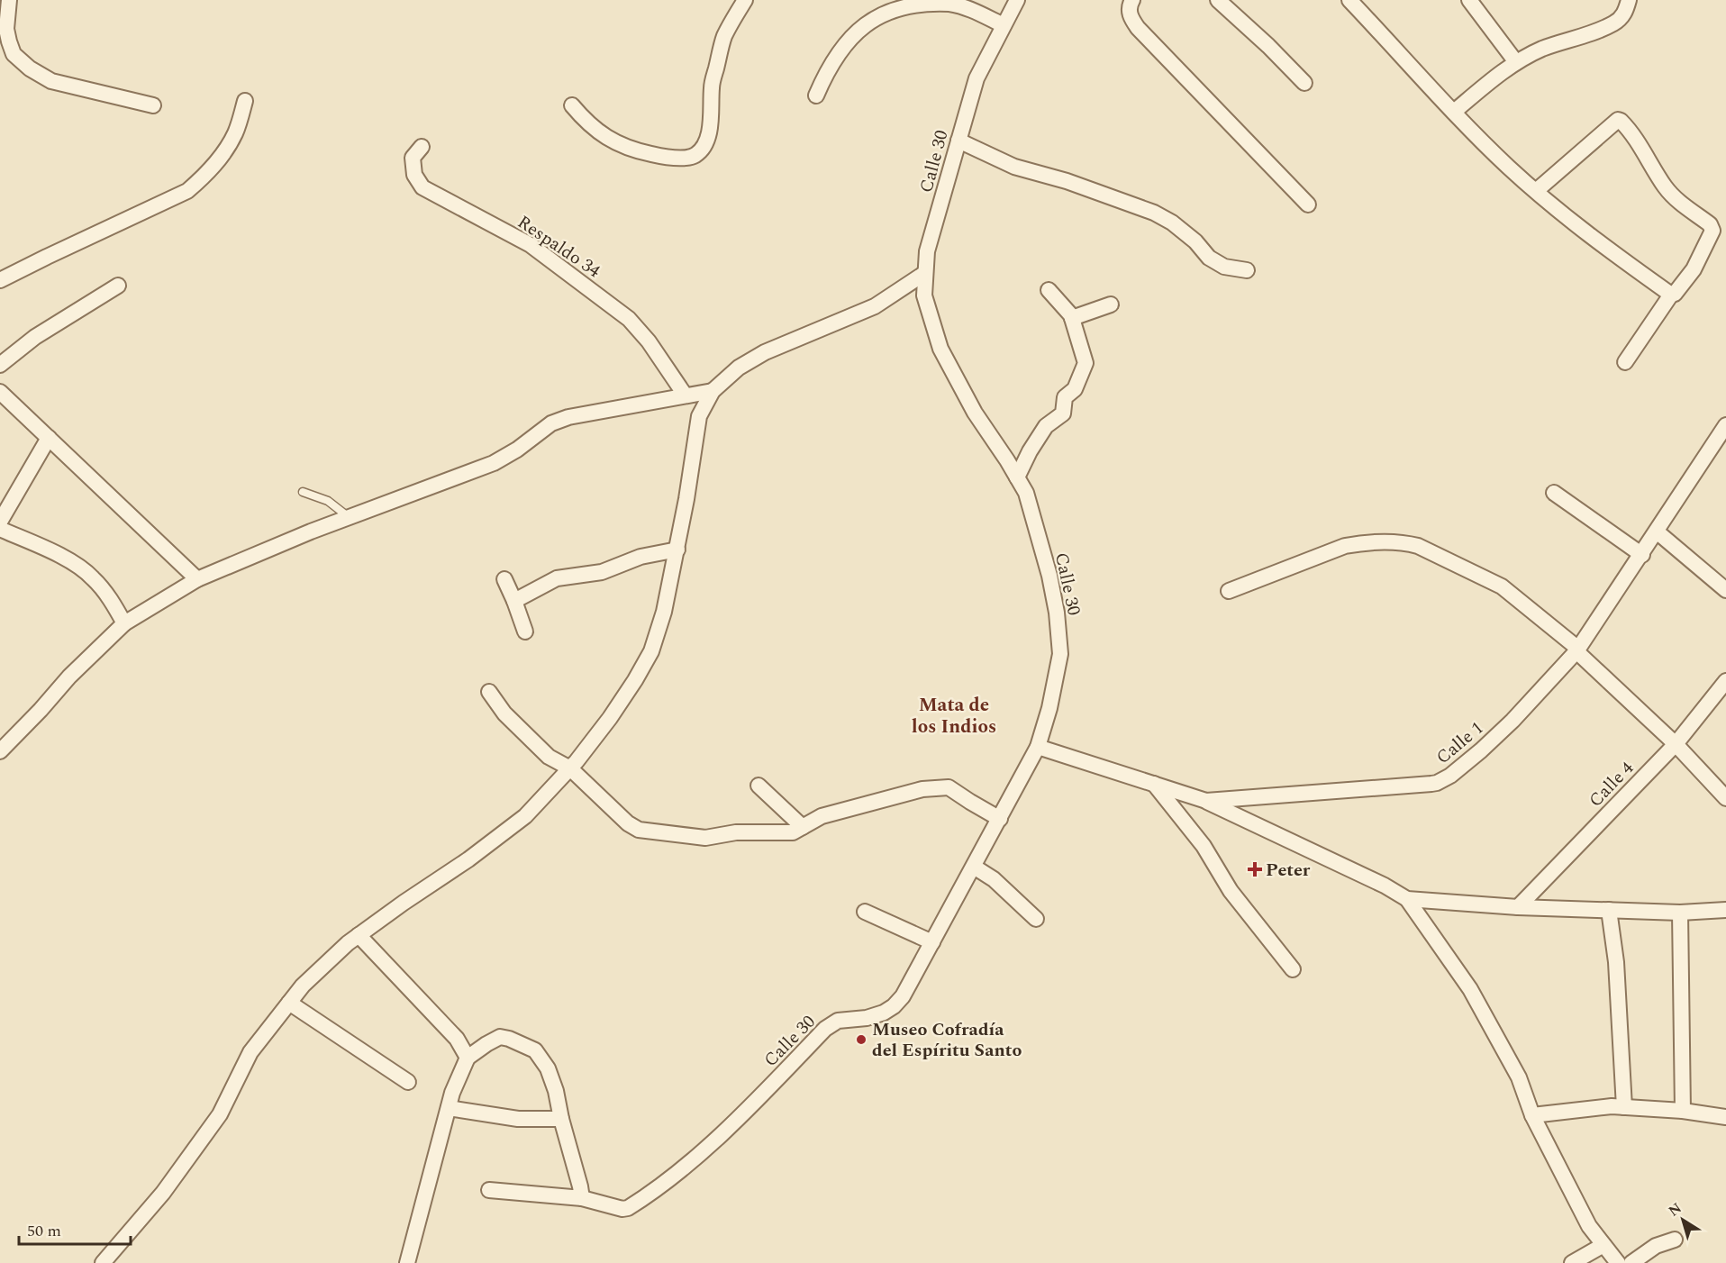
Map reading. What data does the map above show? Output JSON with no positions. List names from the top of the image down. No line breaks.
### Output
{"streets":{"street":["Calle 30","Respaldo 34","Calle 1","Calle 4"]},"crossings":[["Calle 30","Calle 1"]],"districts":["Mata de los Indios"],"places":{"health":["Peter"],"other":["Museo Cofradía del Espíritu Santo"]},"scale_bar":"50 m","north":"top left"}
